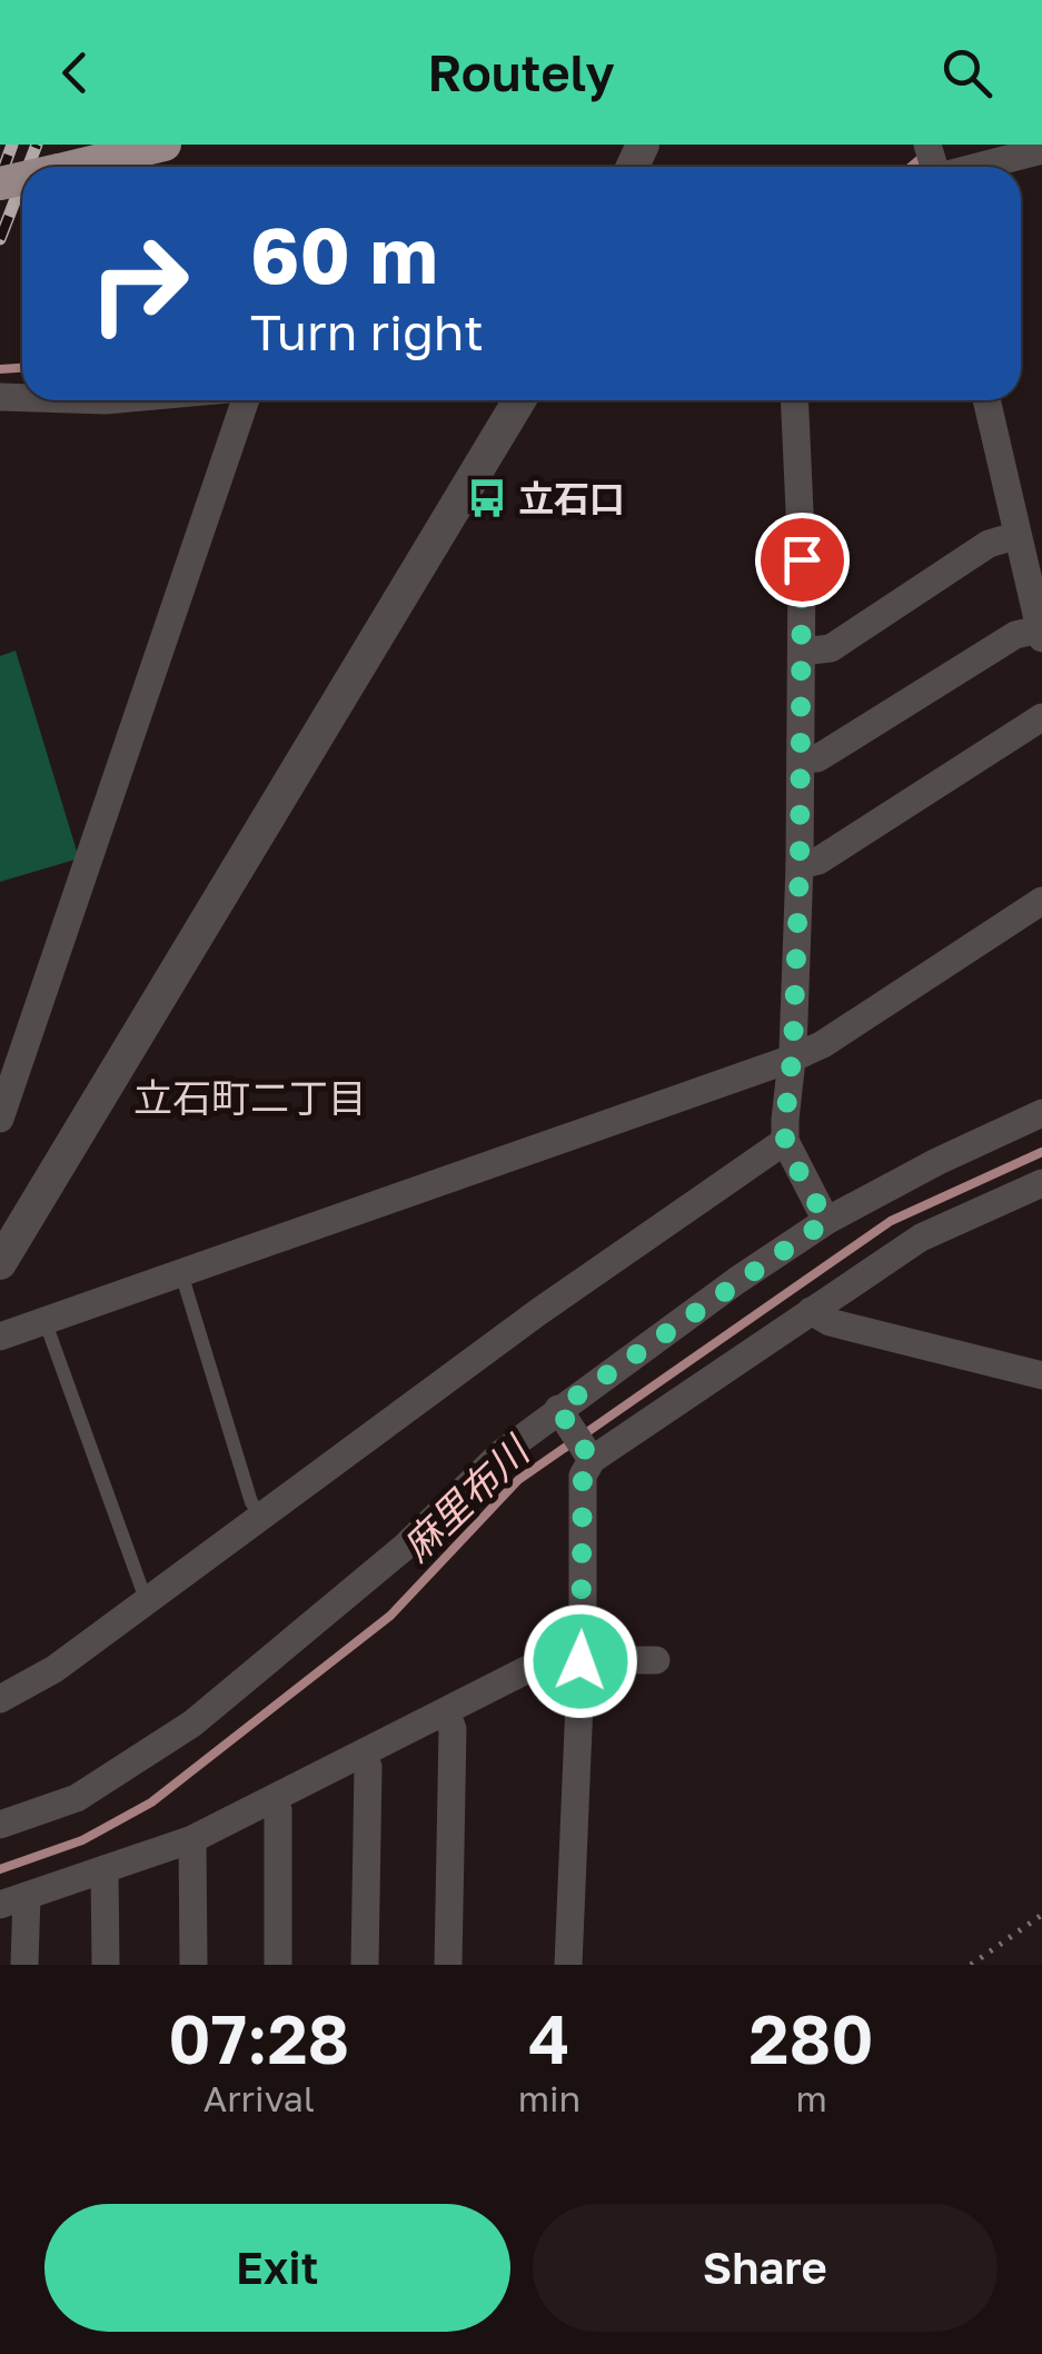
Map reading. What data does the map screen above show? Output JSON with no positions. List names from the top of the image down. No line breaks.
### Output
{"districts":["立石町二丁目"],"water":["麻里布川"],"places":{"bus stop":["立石口"]},"page":{"header":"Routely","turn":["60 m","Turn right"],"eta":["07:28","Arrival","4","min","280","m"],"buttons":["Exit","Share"]}}
